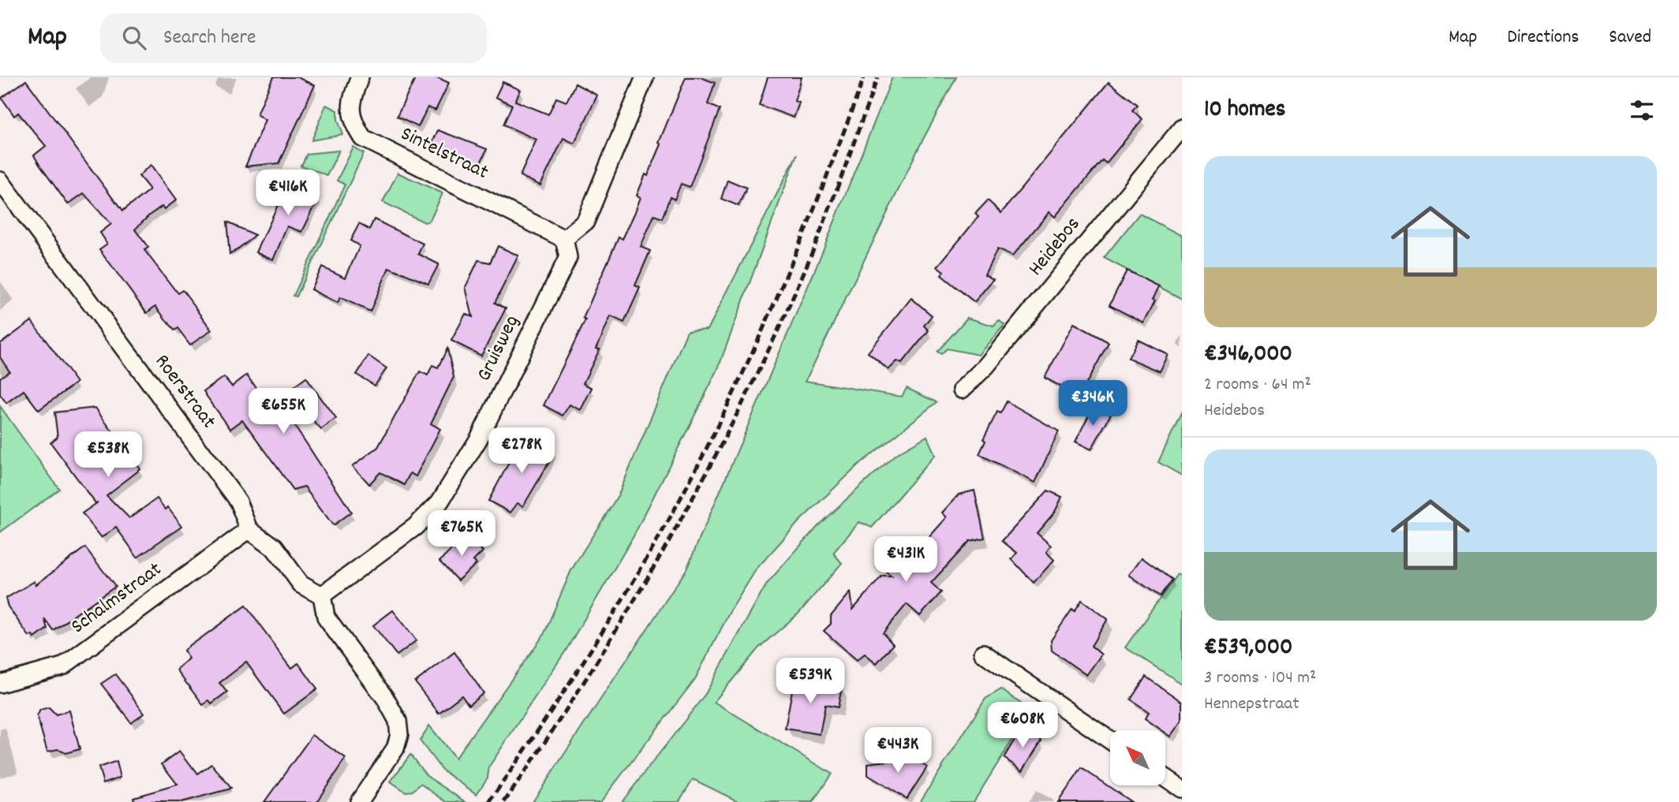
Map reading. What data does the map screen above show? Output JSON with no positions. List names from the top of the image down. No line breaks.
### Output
{"streets":{"street":["Sintelstraat","Heidebos","Gruisweg","Roerstraat","Schalmstraat"]},"crossings":[["Sintelstraat","Gruisweg"],["Roerstraat","Schalmstraat"]],"north":"top left","page":{"header":"Map","search":"Search here","nav":["Map","Directions","Saved"],"heading":"10 homes","list":[{"name":"€346,000","note":"2 rooms · 64 m² · Heidebos"},{"name":"€539,000","note":"3 rooms · 104 m² · Hennepstraat"}],"price":["€416K","€346K","€655K","€278K","€538K","€765K","€431K","€539K","€608K","€443K"]}}
